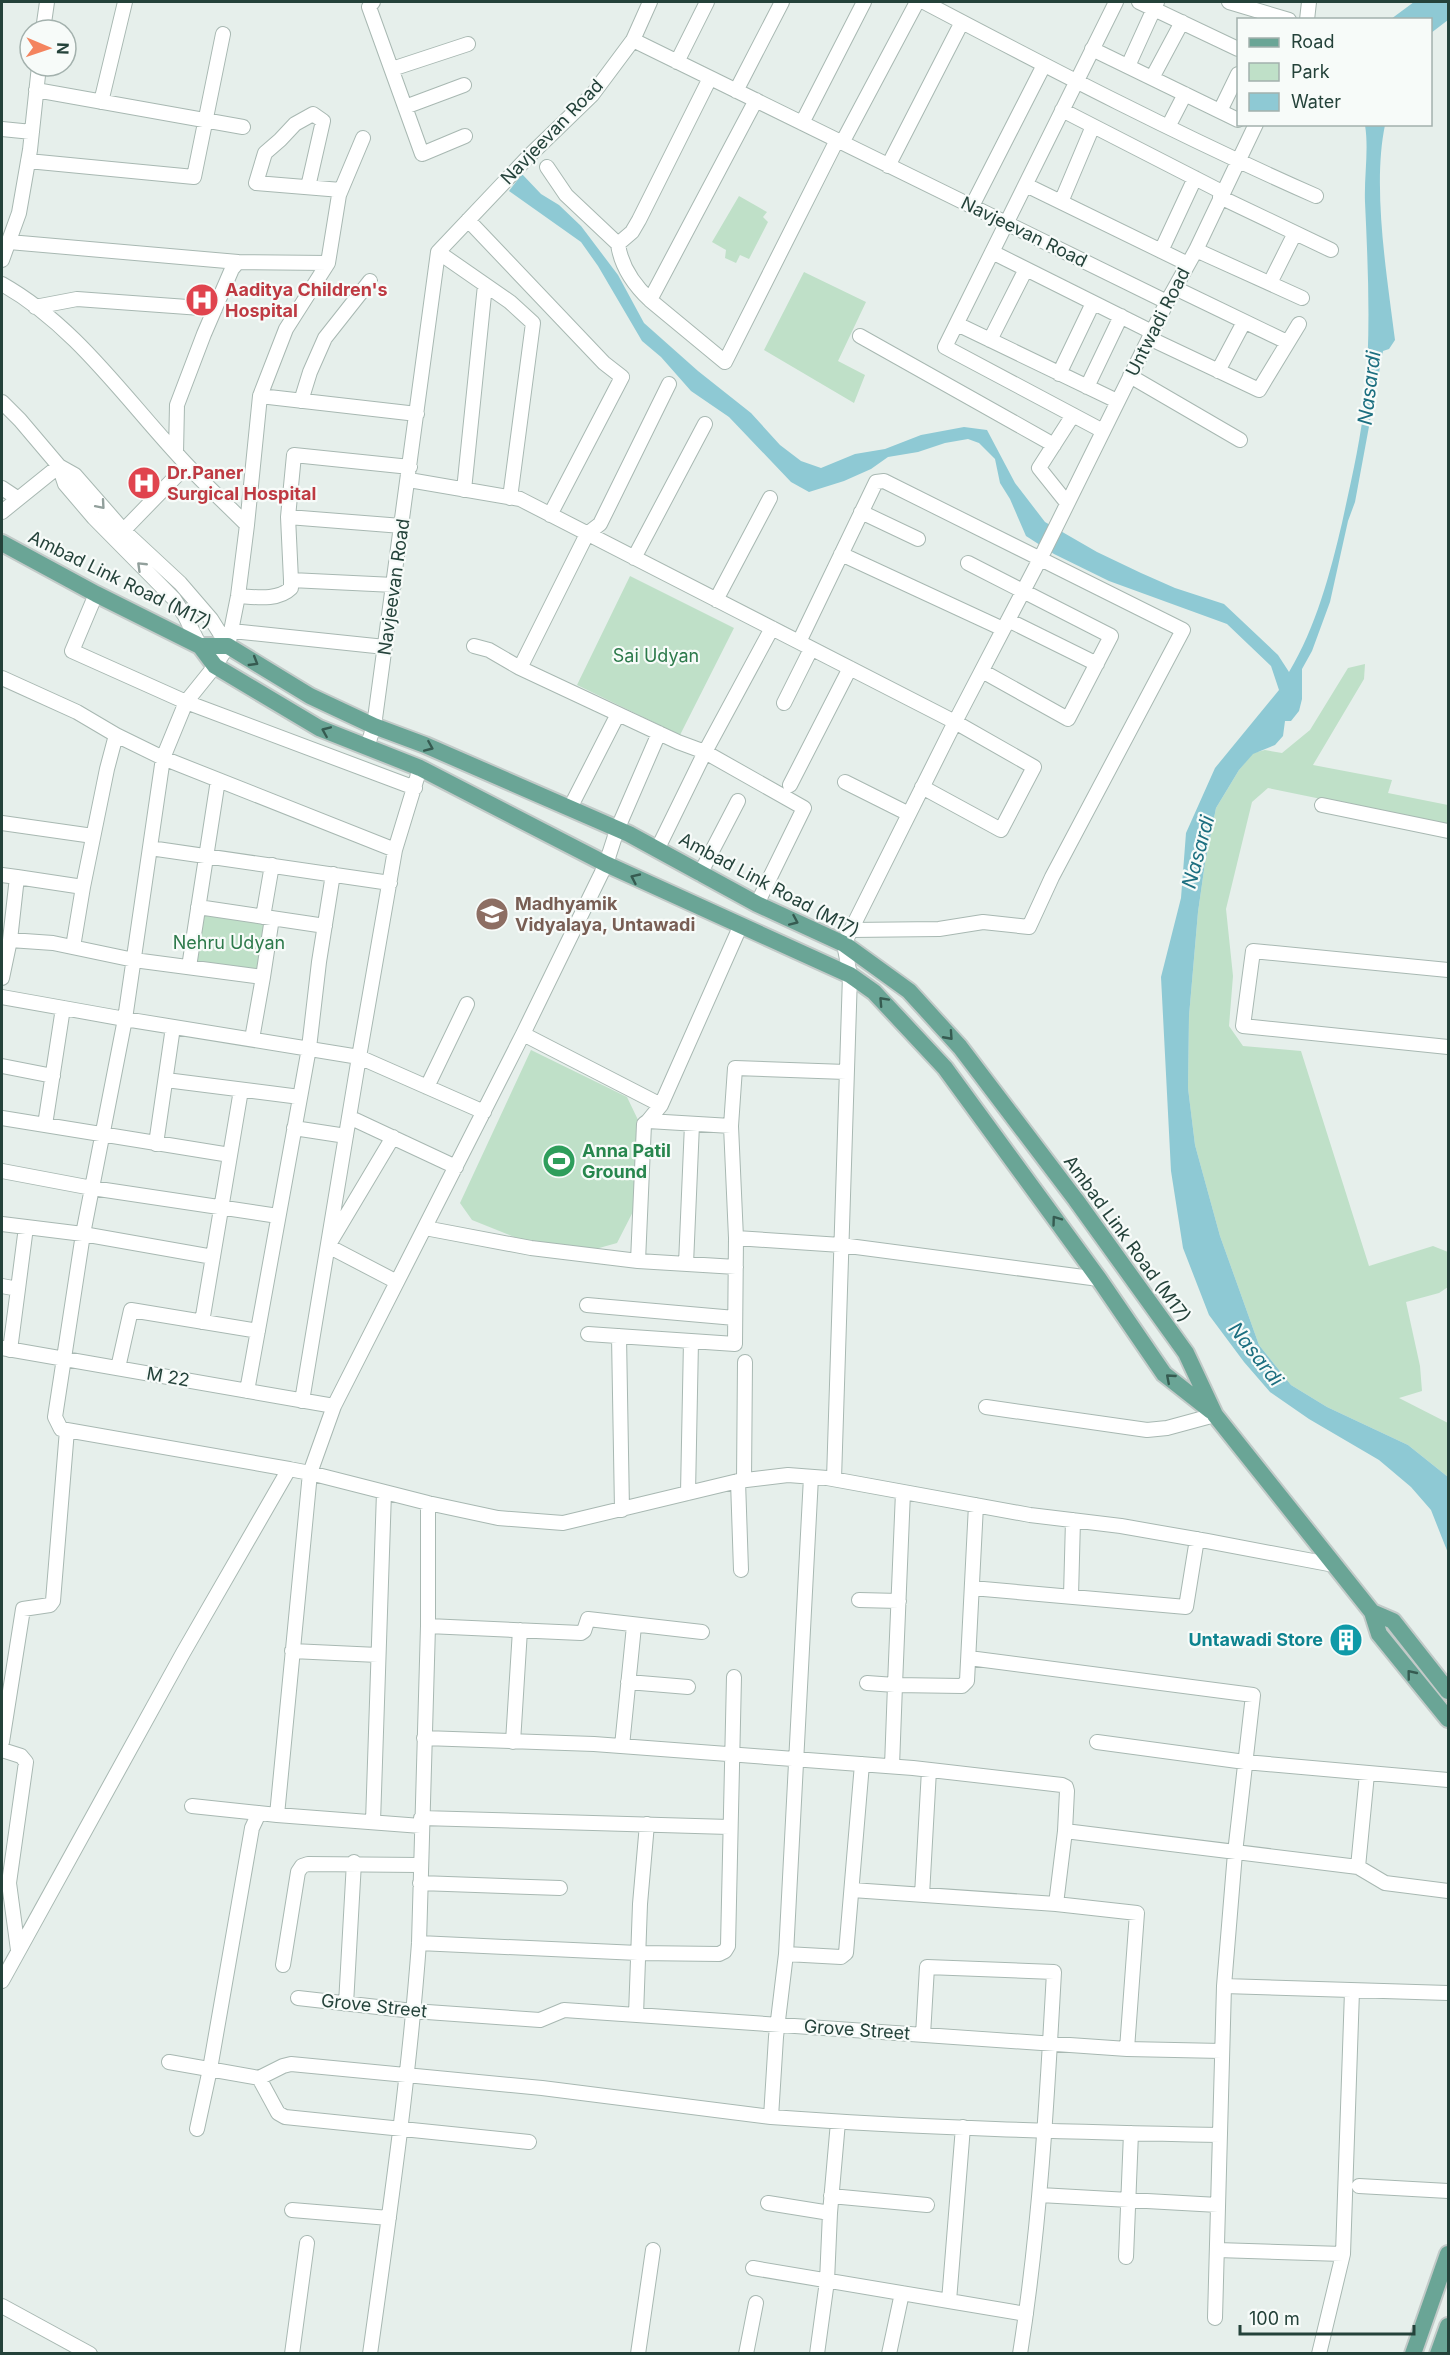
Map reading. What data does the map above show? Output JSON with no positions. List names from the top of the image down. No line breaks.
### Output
{"streets":{"main road":["Ambad Link Road (M17)"],"street":["Navjeevan Road","Untwadi Road","M 22","Grove Street"]},"crossings":[["Navjeevan Road","Untwadi Road"],["Navjeevan Road","Ambad Link Road (M17)"],["Untwadi Road","Ambad Link Road (M17)"]],"water":["Nasardi"],"parks":["Sai Udyan","Nehru Udyan"],"places":{"hospital":["Aaditya Children's Hospital","Dr.Paner Surgical Hospital"],"school or university":["Madhyamik Vidyalaya, Untawadi"],"sports":["Anna Patil Ground"],"building":["Untawadi Store"]},"legend":["Road","Park","Water"],"scale_bar":"100 m","north":"right"}
